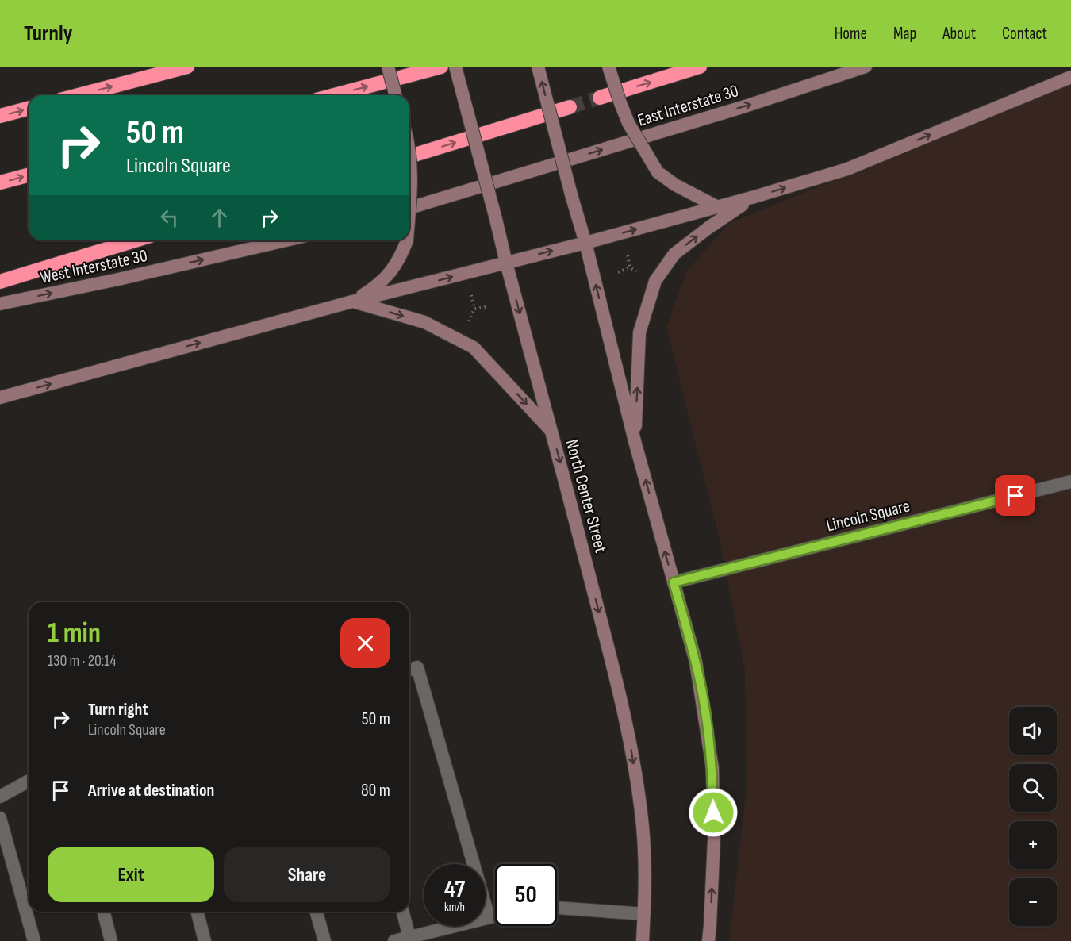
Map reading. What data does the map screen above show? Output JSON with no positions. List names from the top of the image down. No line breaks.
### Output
{"streets":{"main road":["East Interstate 30","West Interstate 30","North Center Street"],"street":["Lincoln Square"]},"page":{"header":"Turnly","nav":["Home","Map","About","Contact"],"turn":["50 m","Lincoln Square"],"heading":["1 min","130 m · 20:14"],"list":[{"name":"Turn right","note":"Lincoln Square","value":"50 m"},{"name":"Arrive at destination","value":"80 m"}],"map_buttons":["+","−"],"buttons":["Exit","Share"],"speed":"47 km/h","limit":"50"}}
